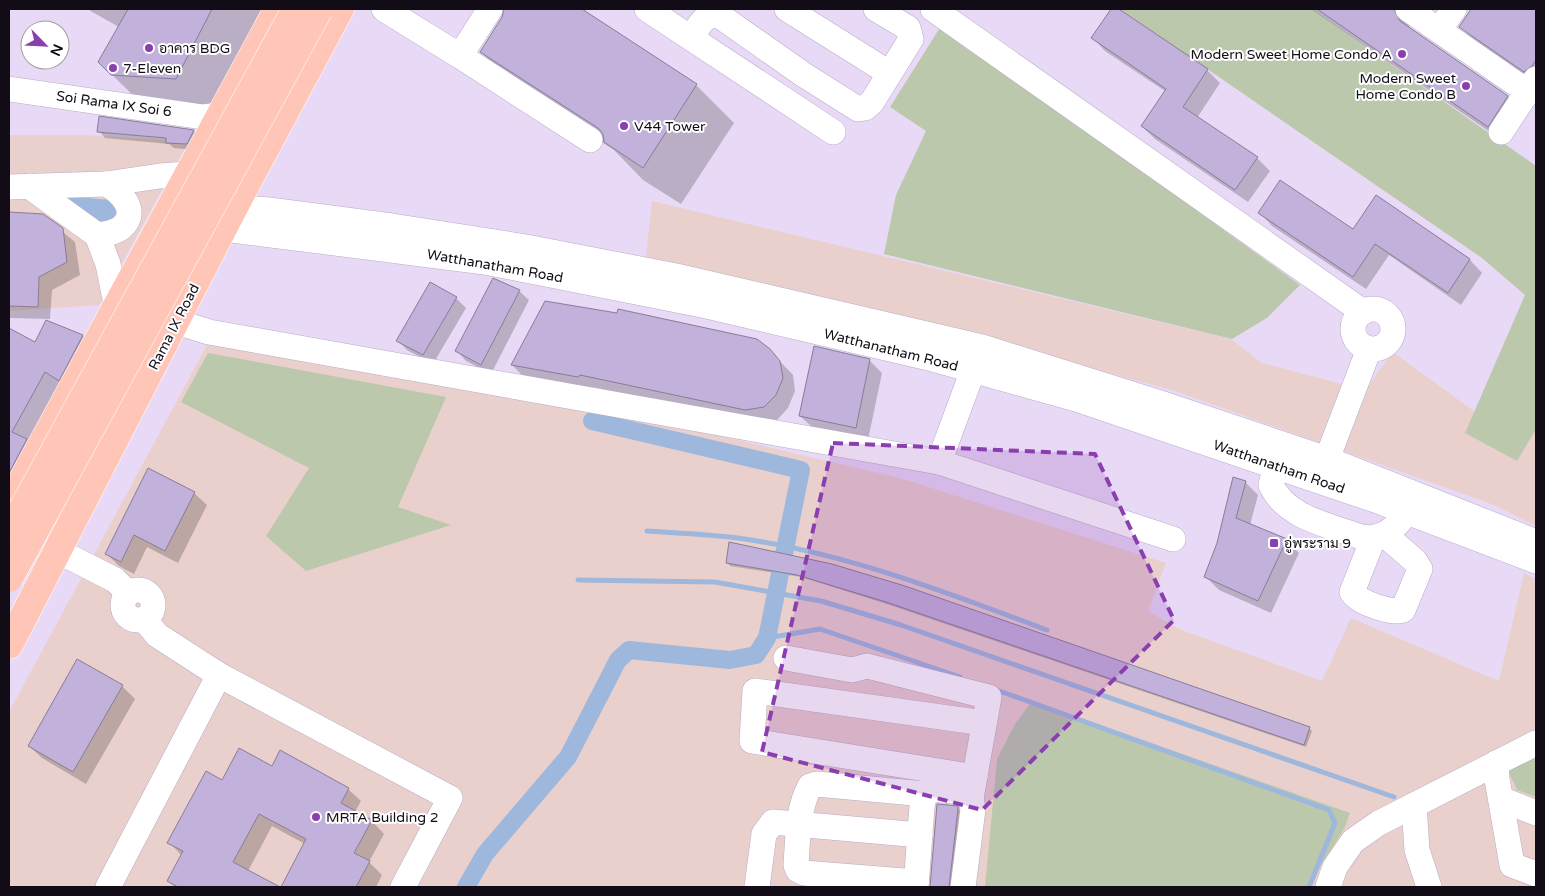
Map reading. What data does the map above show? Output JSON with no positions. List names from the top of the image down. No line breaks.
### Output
{"streets":{"main road":["Rama IX Road"],"street":["Soi Rama IX Soi 6","Watthanatham Road"]},"crossings":[["Watthanatham Road","Rama IX Road"]],"places":{"other":["อาคาร BDG","Modern Sweet Home Condo A","7-Eleven","Modern Sweet Home Condo B","V44 Tower","MRTA Building 2"],"transit":["อู่พระราม 9"]},"north":"bottom right"}
